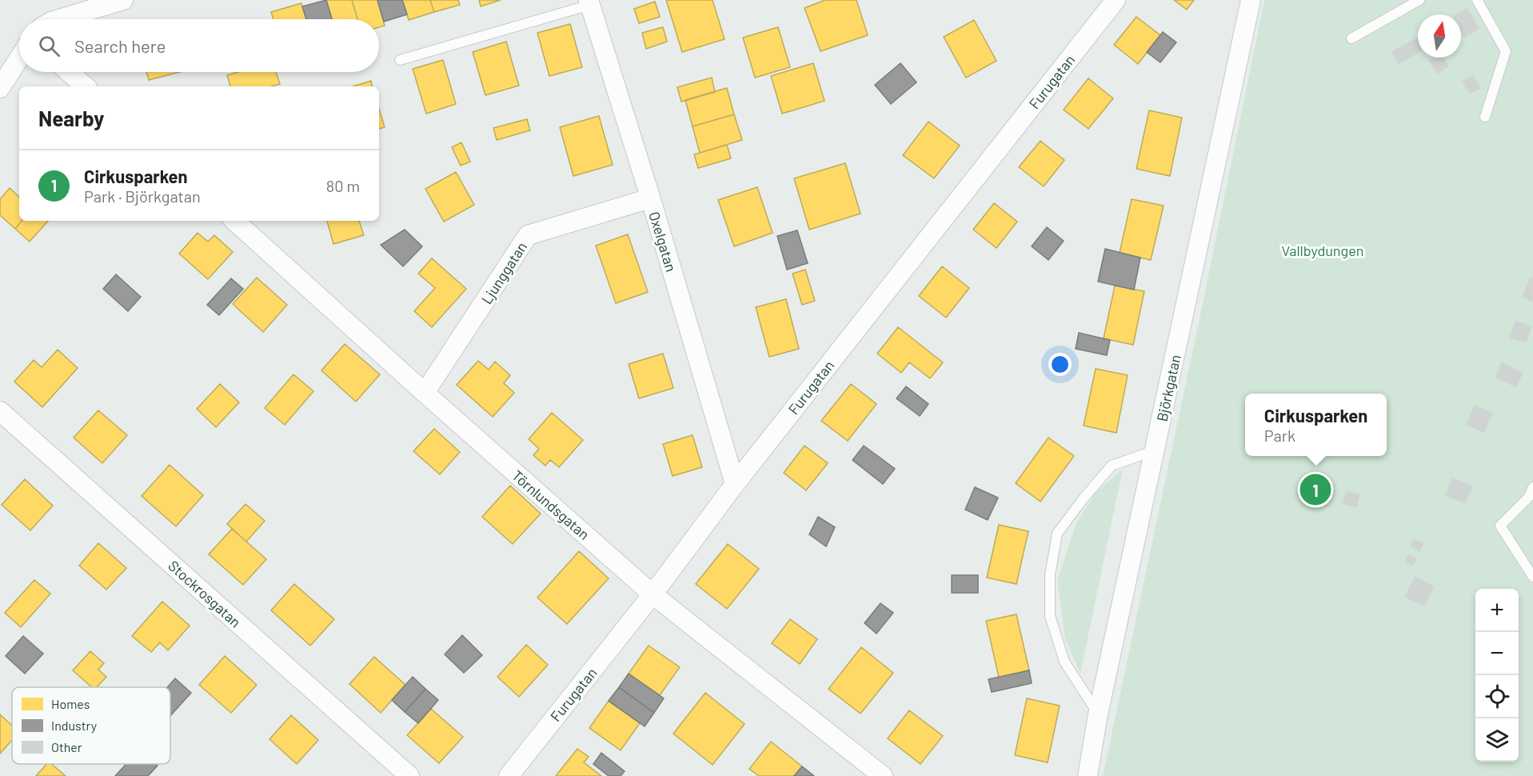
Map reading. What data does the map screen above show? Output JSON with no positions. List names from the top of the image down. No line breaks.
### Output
{"streets":{"street":["Furugatan","Oxelgatan","Ljunggatan","Björkgatan","Törnlundsgatan","Stockrosgatan"]},"crossings":[["Furugatan","Oxelgatan"],["Furugatan","Törnlundsgatan"],["Oxelgatan","Ljunggatan"],["Ljunggatan","Törnlundsgatan"]],"parks":["Vallbydungen"],"legend":["Homes","Industry","Other"],"north":"top","page":{"search":"Search here","heading":"Nearby","list":[{"mark":"1","name":"Cirkusparken","note":"Park · Björkgatan","value":"80 m"}],"popup":["Cirkusparken","Park"],"pins":"1","map_buttons":["+","−"]}}
